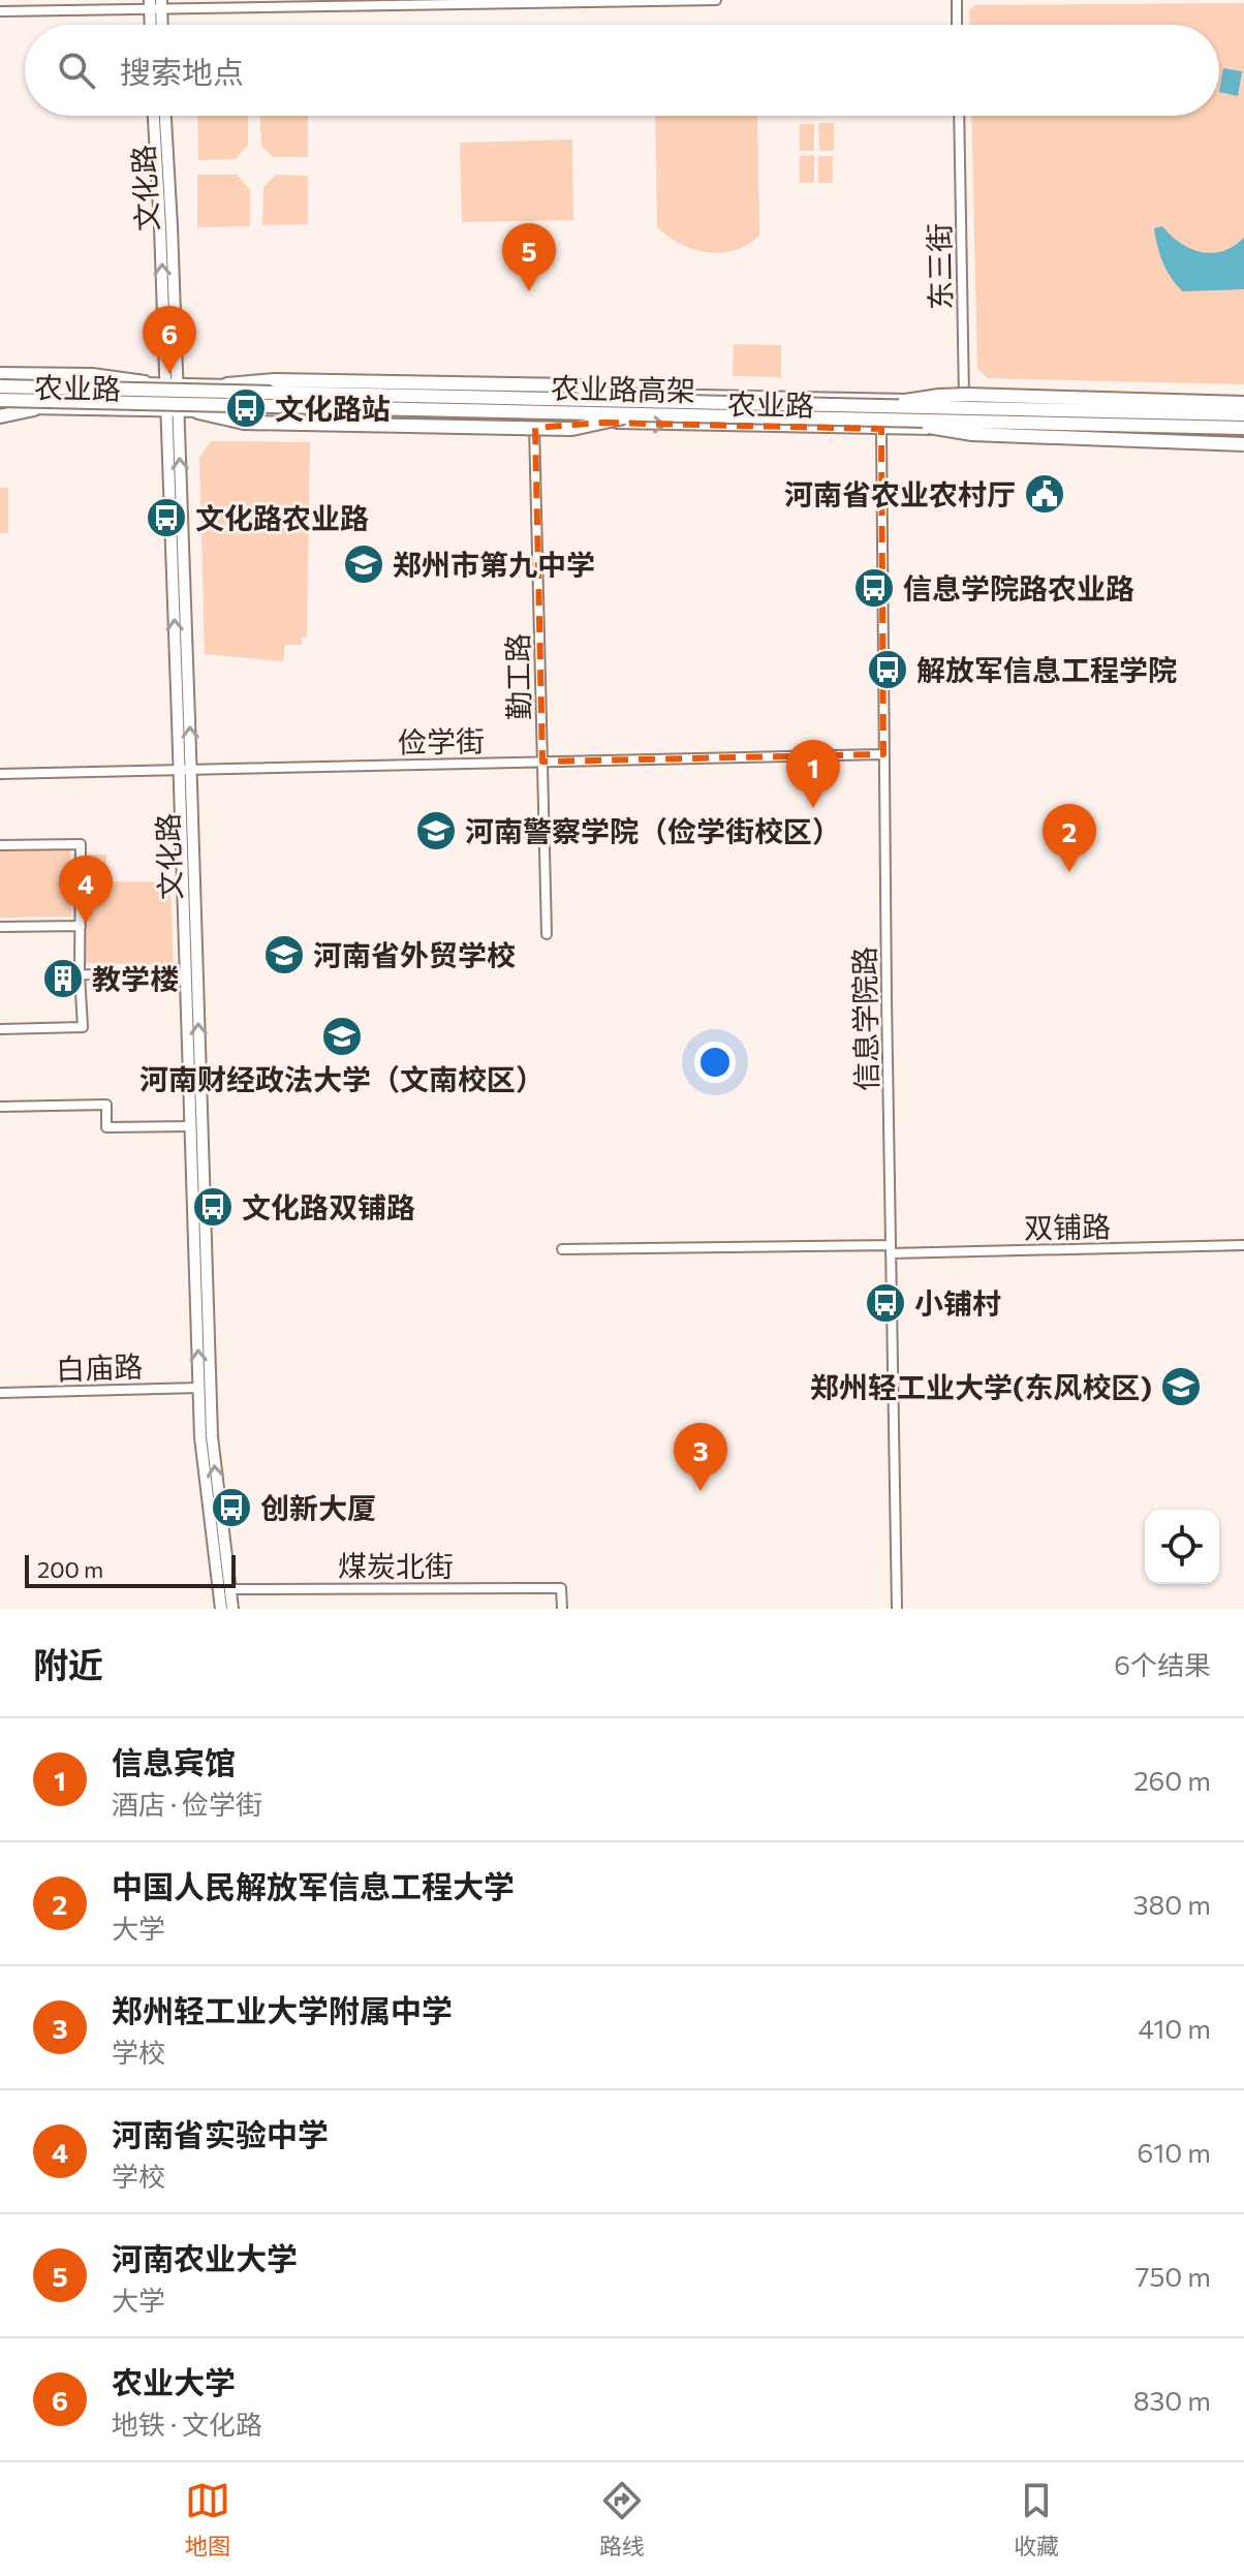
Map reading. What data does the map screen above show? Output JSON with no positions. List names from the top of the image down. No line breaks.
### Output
{"streets":{"highway":["农业路高架"],"main road":["文化路"],"street":["东三街","农业路","勤工路","俭学街","信息学院路","双铺路","白庙路","煤炭北街"]},"crossings":[["文化路","农业路"],["文化路","俭学街"],["文化路","白庙路"],["文化路","煤炭北街"],["东三街","农业路"],["农业路","勤工路"],["农业路","信息学院路"],["勤工路","俭学街"],["俭学街","信息学院路"],["信息学院路","双铺路"]],"places":{"bus stop":["文化路站","文化路农业路","信息学院路农业路","解放军信息工程学院","文化路双铺路","小铺村","创新大厦"],"public building":["河南省农业农村厅"],"school or university":["郑州市第九中学","河南警察学院（俭学街校区）","河南省外贸学校","河南财经政法大学（文南校区）","郑州轻工业大学(东风校区)"],"building":["教学楼"]},"scale_bar":"200 m","page":{"search":"搜索地点","pins":["5","6","1","2","4","3"],"scale":"200 m","heading":["附近","6个结果"],"list":[{"mark":"1","name":"信息宾馆","note":"酒店 · 俭学街","value":"260 m"},{"mark":"2","name":"中国人民解放军信息工程大学","note":"大学","value":"380 m"},{"mark":"3","name":"郑州轻工业大学附属中学","note":"学校","value":"410 m"},{"mark":"4","name":"河南省实验中学","note":"学校","value":"610 m"},{"mark":"5","name":"河南农业大学","note":"大学","value":"750 m"},{"mark":"6","name":"农业大学","note":"地铁 · 文化路","value":"830 m"}],"nav":["地图","路线","收藏"]}}
